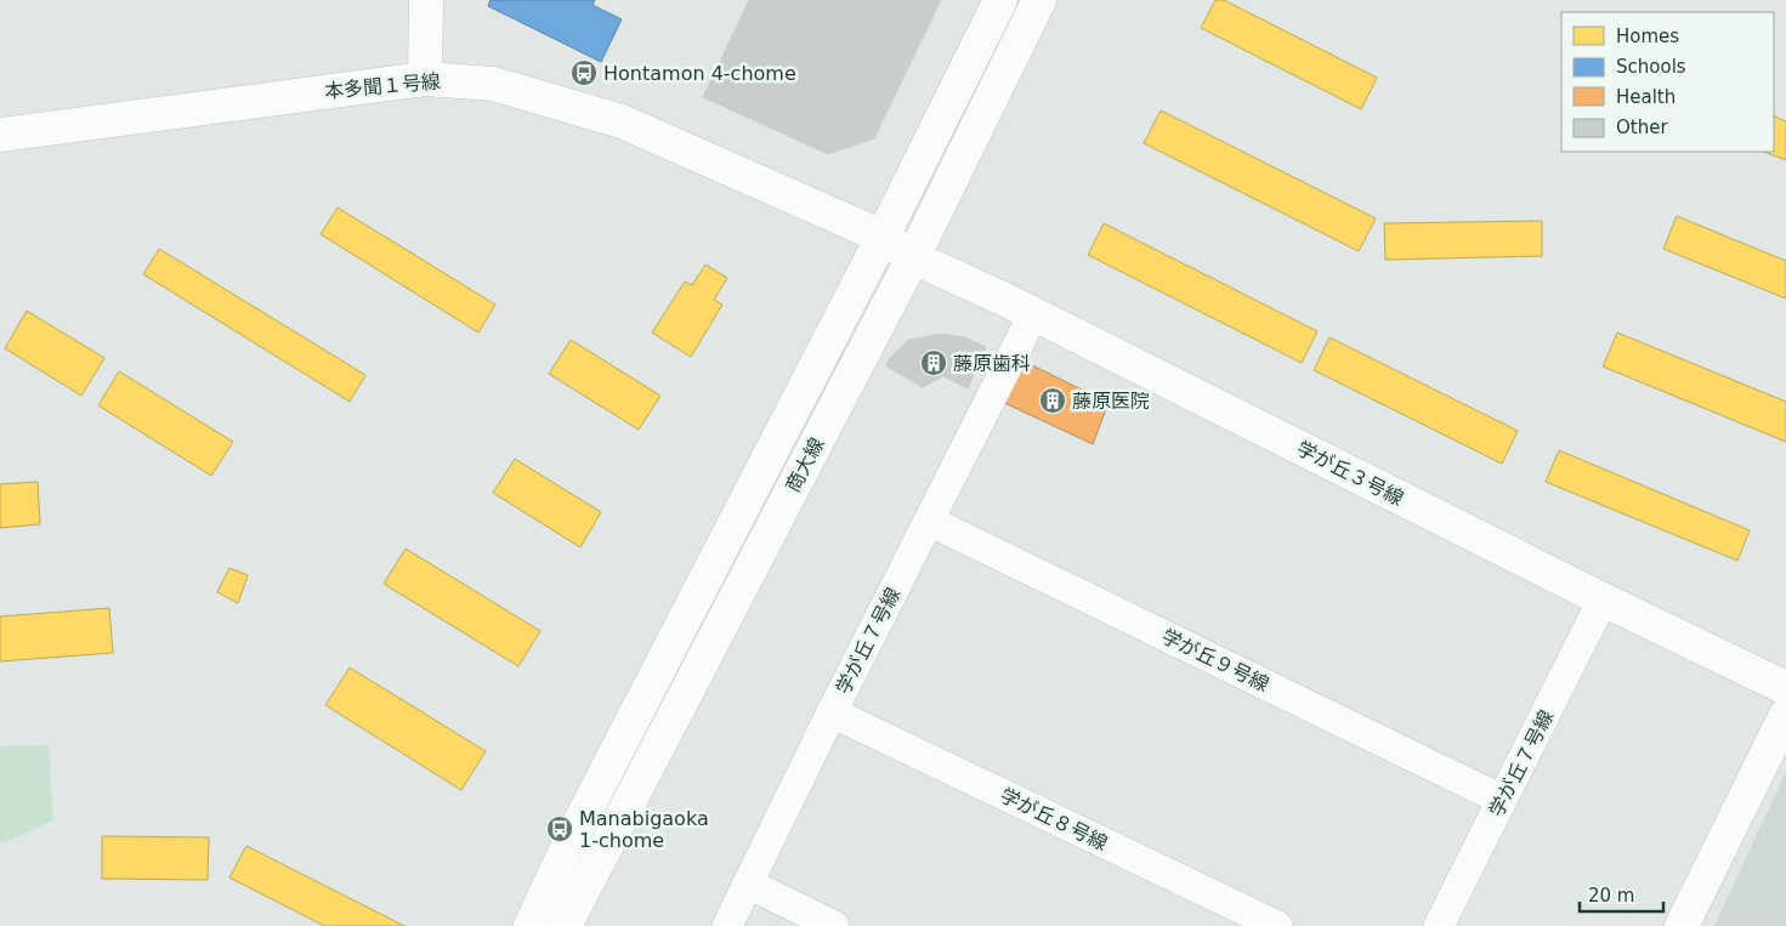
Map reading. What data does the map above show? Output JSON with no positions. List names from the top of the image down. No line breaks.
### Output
{"streets":{"street":["本多聞１号線","商大線","学が丘３号線","学が丘７号線","学が丘９号線","学が丘８号線"]},"crossings":[["本多聞１号線","商大線"],["本多聞１号線","学が丘３号線"],["商大線","学が丘３号線"],["学が丘３号線","学が丘７号線"],["学が丘７号線","学が丘９号線"],["学が丘７号線","学が丘８号線"]],"places":{"bus stop":["Hontamon 4-chome","Manabigaoka 1-chome"],"building":["藤原歯科","藤原医院"]},"legend":["Homes","Schools","Health","Other"],"scale_bar":"20 m"}
